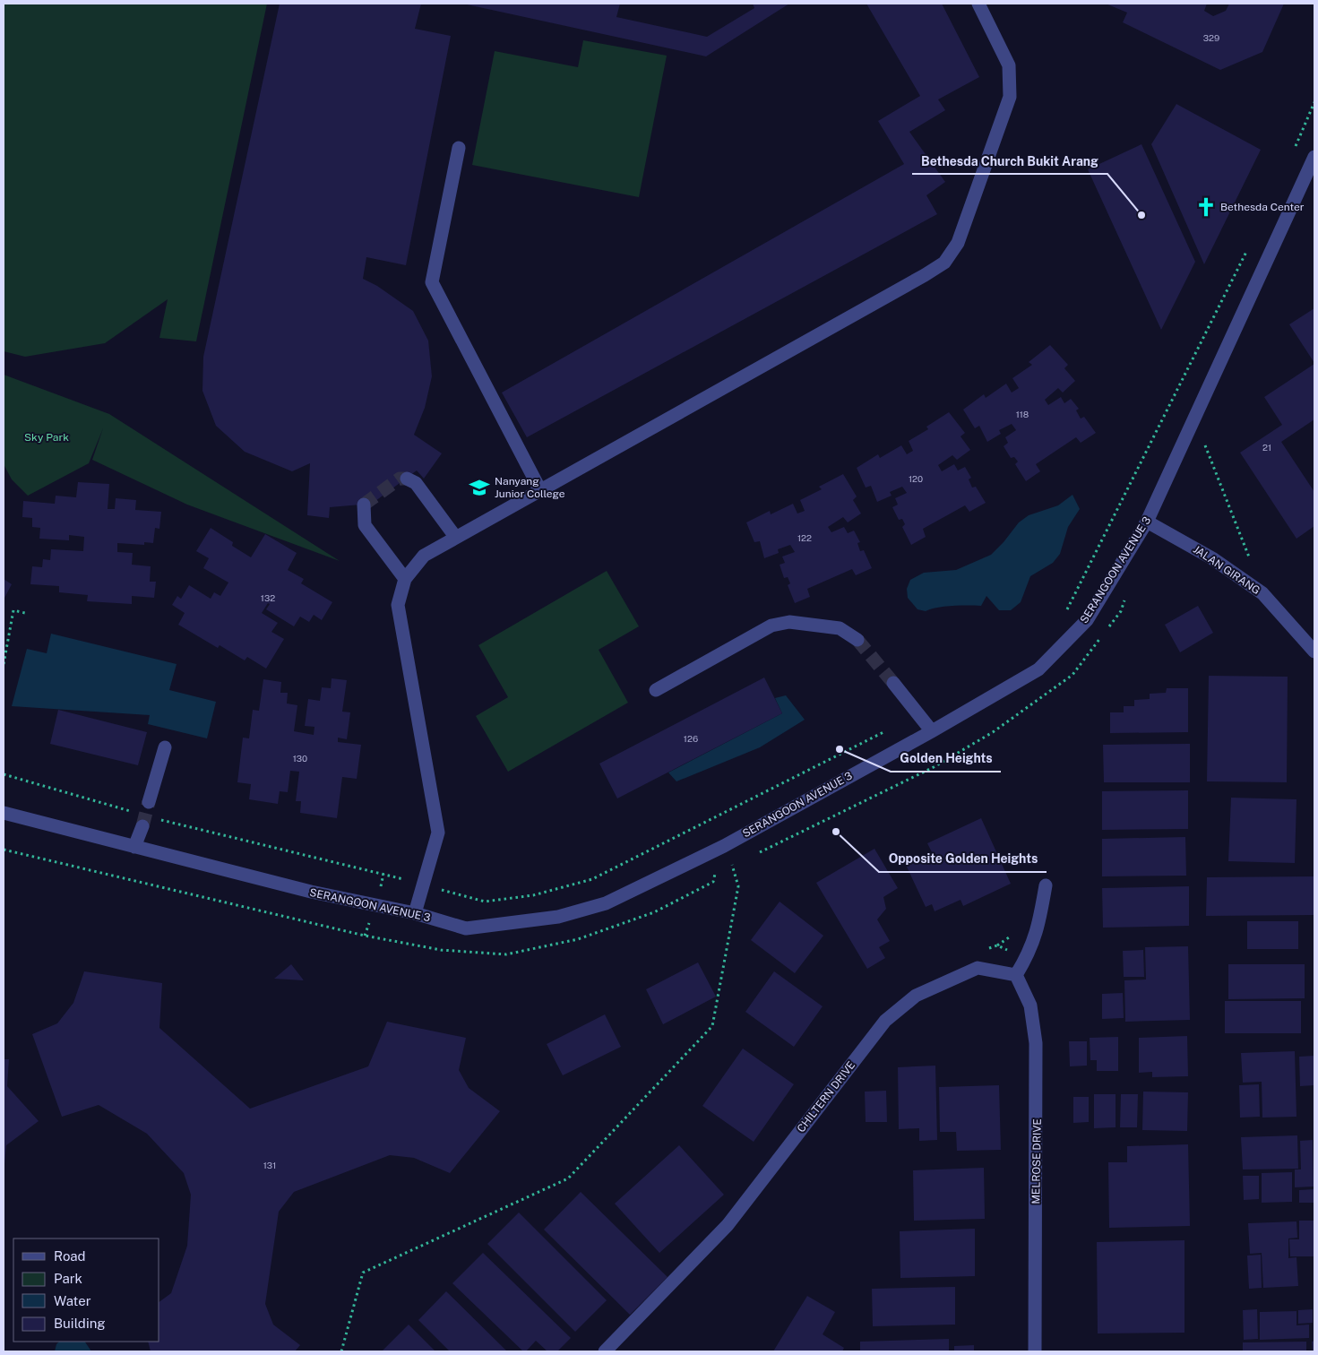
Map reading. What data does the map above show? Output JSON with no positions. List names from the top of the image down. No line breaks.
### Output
{"streets":{"street":["SERANGOON AVENUE 3","JALAN GIRANG","CHILTERN DRIVE","MELROSE DRIVE"]},"crossings":[["SERANGOON AVENUE 3","JALAN GIRANG"],["CHILTERN DRIVE","MELROSE DRIVE"]],"parks":["Sky Park"],"places":{"church":["Bethesda Center"],"other":["Bethesda Church Bukit Arang","Golden Heights","Opposite Golden Heights"],"school or university":["Nanyang Junior College"]},"house_numbers":["329","118","21","120","122","132","126","130","131"],"legend":["Road","Park","Water","Building"]}
